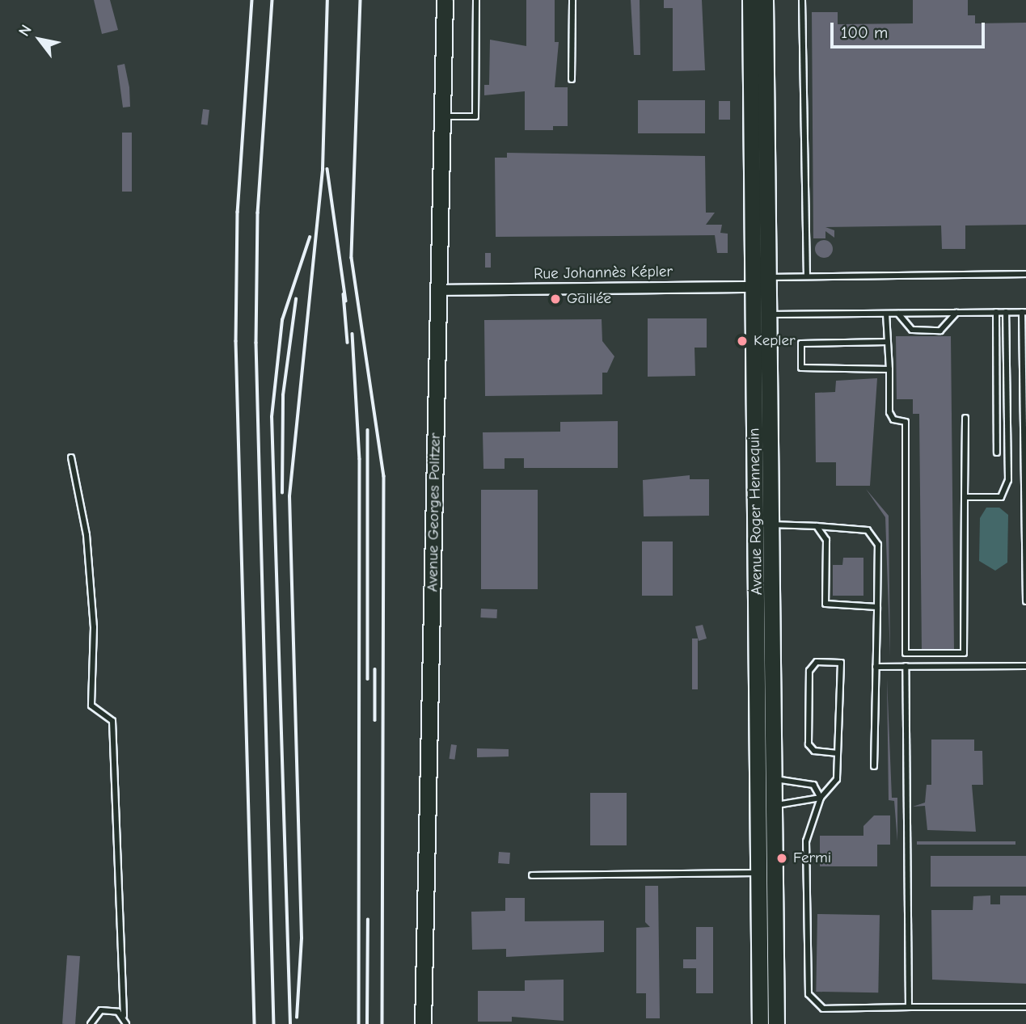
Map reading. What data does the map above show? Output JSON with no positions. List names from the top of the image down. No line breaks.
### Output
{"streets":{"street":["Rue Johannès Képler","Avenue Roger Hennequin","Avenue Georges Politzer"]},"crossings":[["Rue Johannès Képler","Avenue Roger Hennequin"],["Rue Johannès Képler","Avenue Georges Politzer"]],"places":["Galilée","Kepler","Fermi"],"scale_bar":"100 m","north":"top left"}
